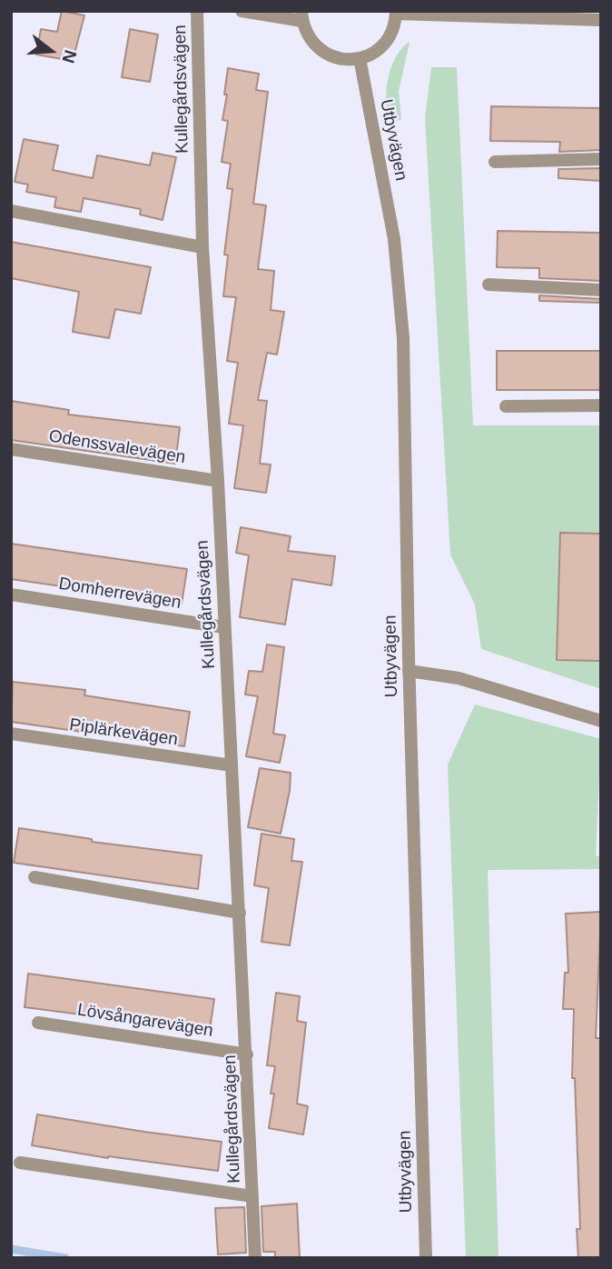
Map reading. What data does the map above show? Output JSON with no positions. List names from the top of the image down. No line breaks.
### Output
{"streets":{"street":["Kullegårdsvägen","Utbyvägen","Odenssvalevägen","Domherrevägen","Piplärkevägen","Lövsångarevägen"]},"crossings":[["Kullegårdsvägen","Odenssvalevägen"],["Kullegårdsvägen","Domherrevägen"],["Kullegårdsvägen","Piplärkevägen"],["Kullegårdsvägen","Lövsångarevägen"]],"north":"right"}
